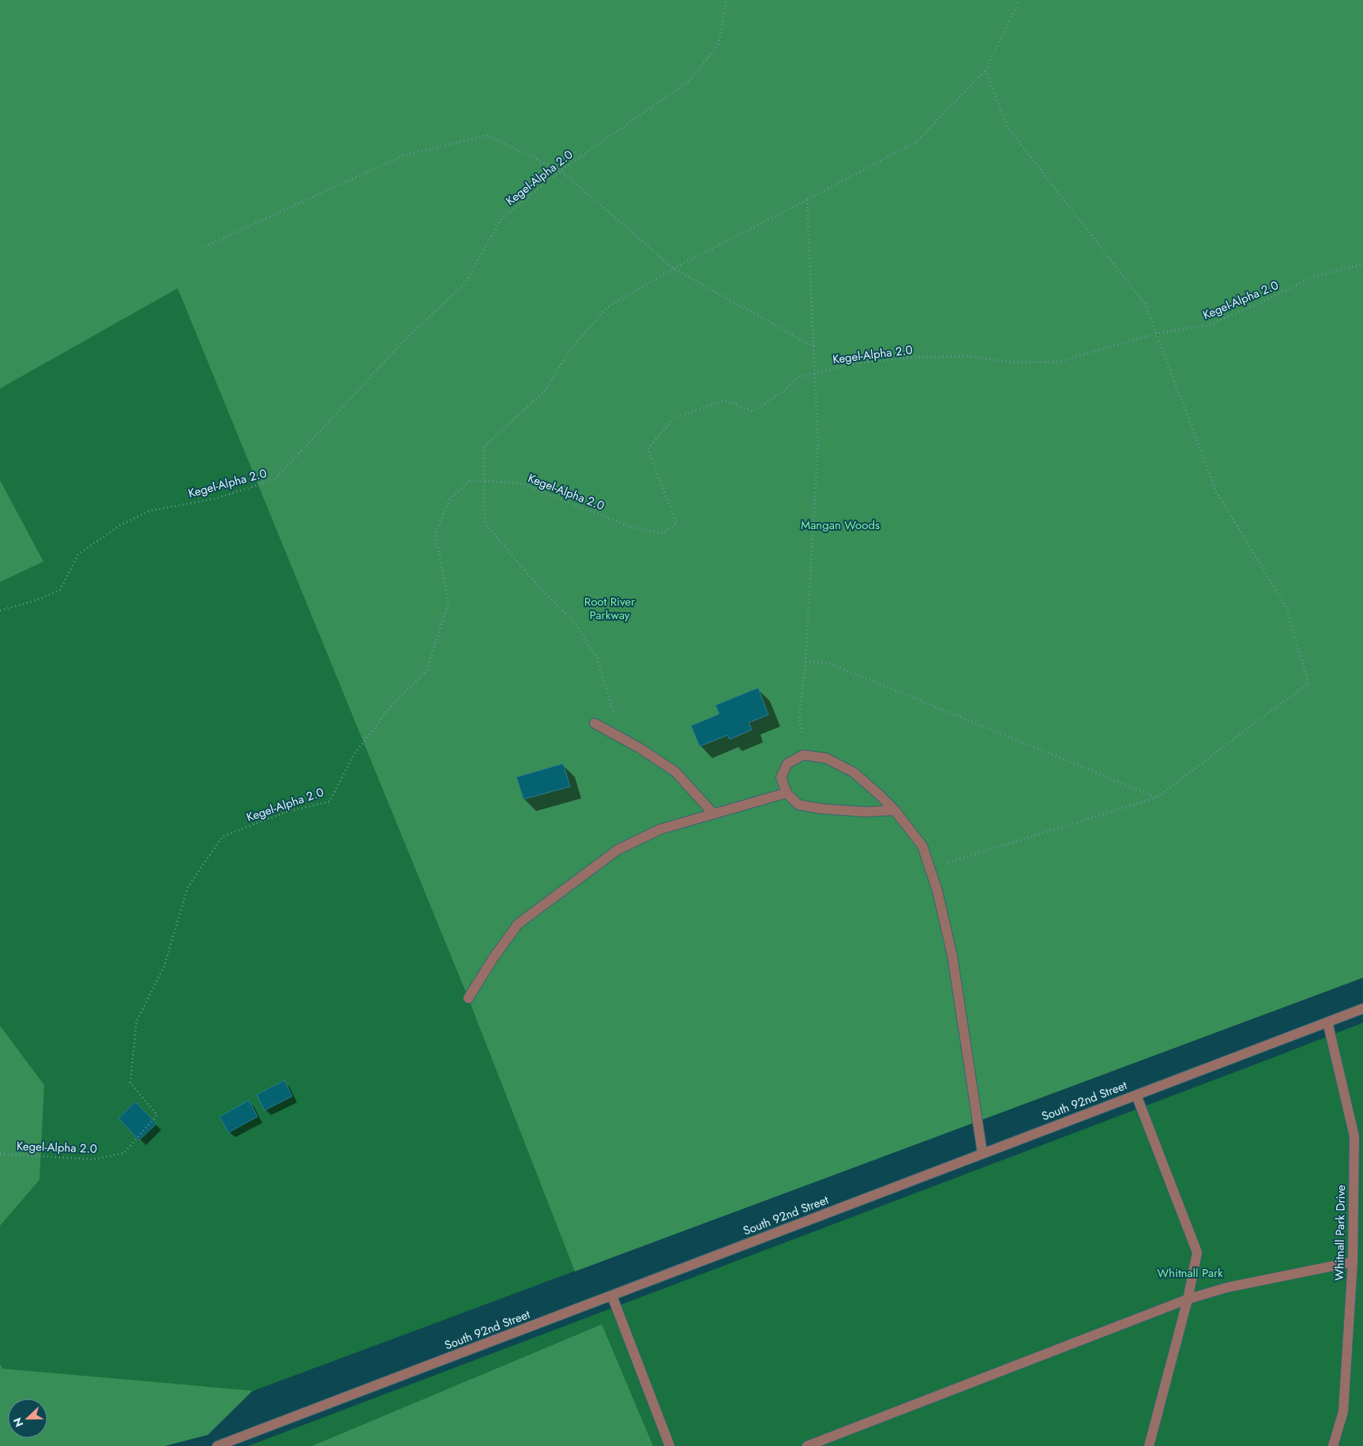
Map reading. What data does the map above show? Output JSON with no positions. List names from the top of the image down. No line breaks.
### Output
{"streets":{"street":["South 92nd Street","Whitnall Park Drive"],"path":["Kegel-Alpha 2.0"]},"crossings":[["South 92nd Street","Whitnall Park Drive"]],"parks":["Mangan Woods","Root River Parkway","Whitnall Park"],"north":"left"}
